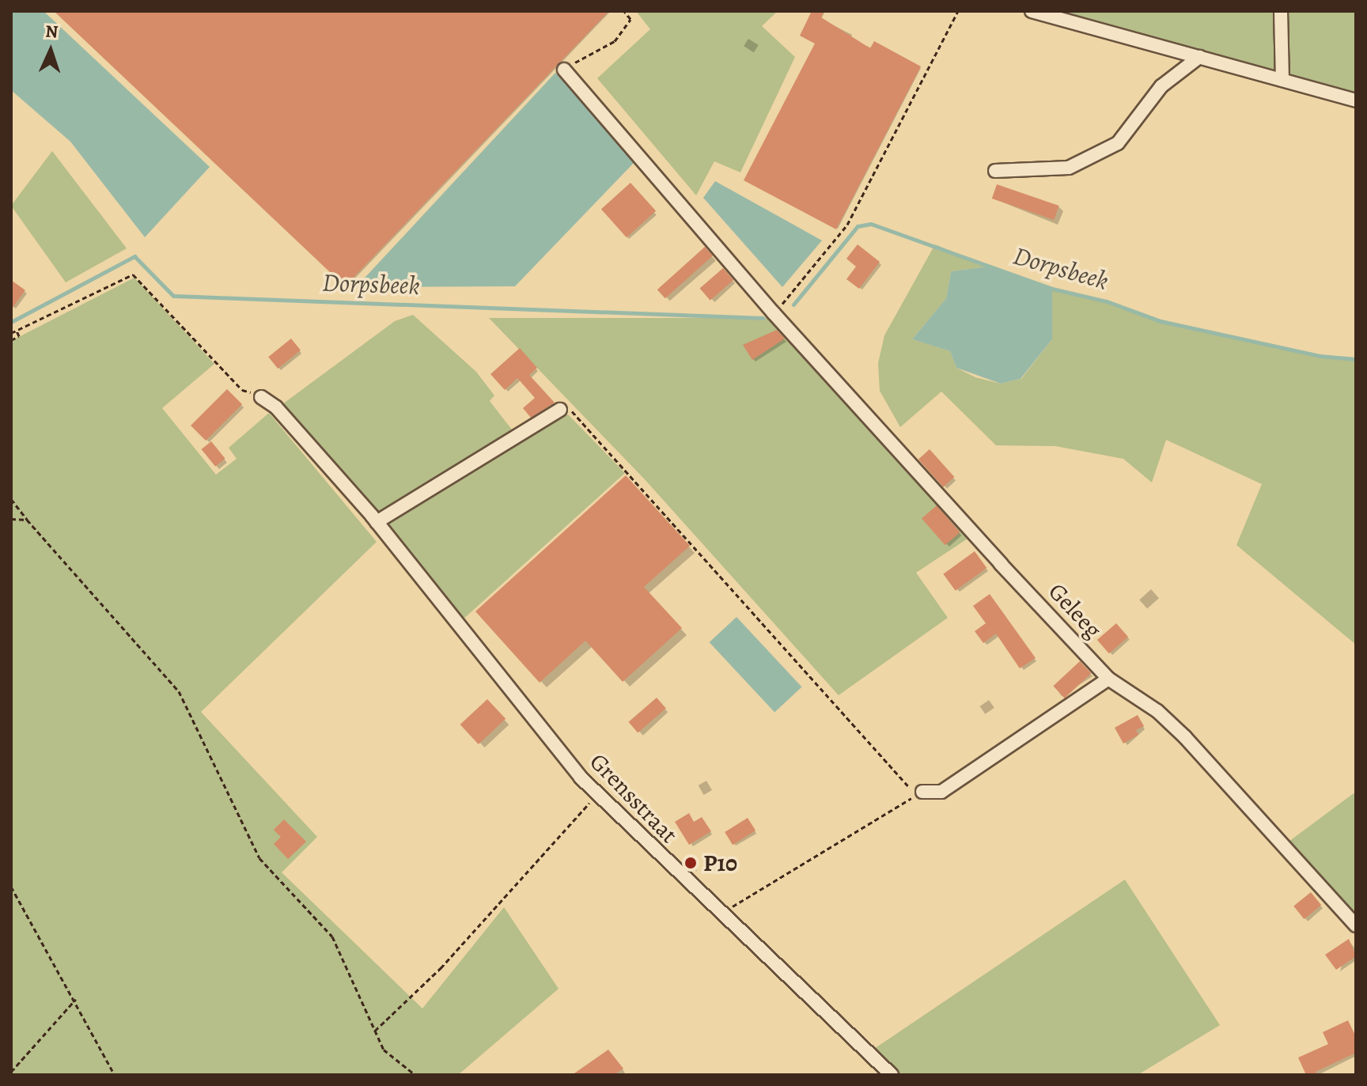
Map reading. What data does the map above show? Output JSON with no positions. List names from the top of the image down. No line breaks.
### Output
{"streets":{"street":["Geleeg","Grensstraat"]},"water":["Dorpsbeek"],"places":["P10"],"north":"top"}
